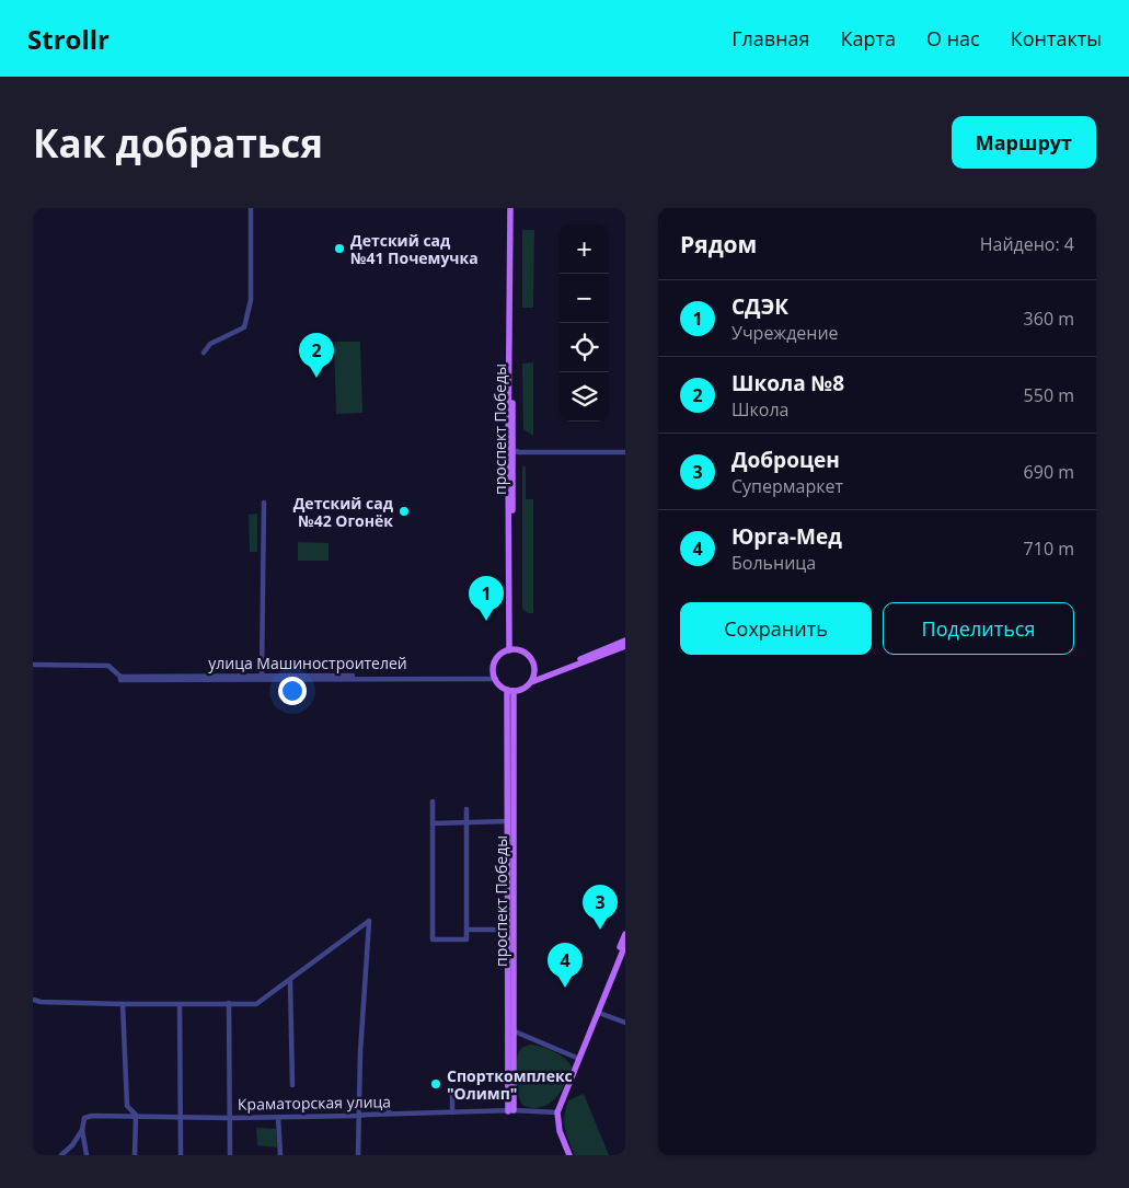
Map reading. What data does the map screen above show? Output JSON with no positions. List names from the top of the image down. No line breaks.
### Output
{"streets":{"main road":["проспект Победы"],"street":["улица Машиностроителей","Краматорская улица"]},"crossings":[["проспект Победы","улица Машиностроителей"],["проспект Победы","Краматорская улица"]],"places":["Детский сад №41 Почемучка","Детский сад №42 Огонёк","Спорткомплекс \"Олимп\""],"page":{"header":"Strollr","nav":["Главная","Карта","О нас","Контакты"],"buttons":["Маршрут",["Сохранить","Поделиться"]],"title":"Как добраться","heading":["Рядом","Найдено: 4"],"map_buttons":["+","−"],"list":[{"mark":"1","name":"СДЭК","note":"Учреждение","value":"360 m"},{"mark":"2","name":"Школа №8","note":"Школа","value":"550 m"},{"mark":"3","name":"Доброцен","note":"Супермаркет","value":"690 m"},{"mark":"4","name":"Юрга-Мед","note":"Больница","value":"710 m"}],"pins":["2","1","3","4"]}}
